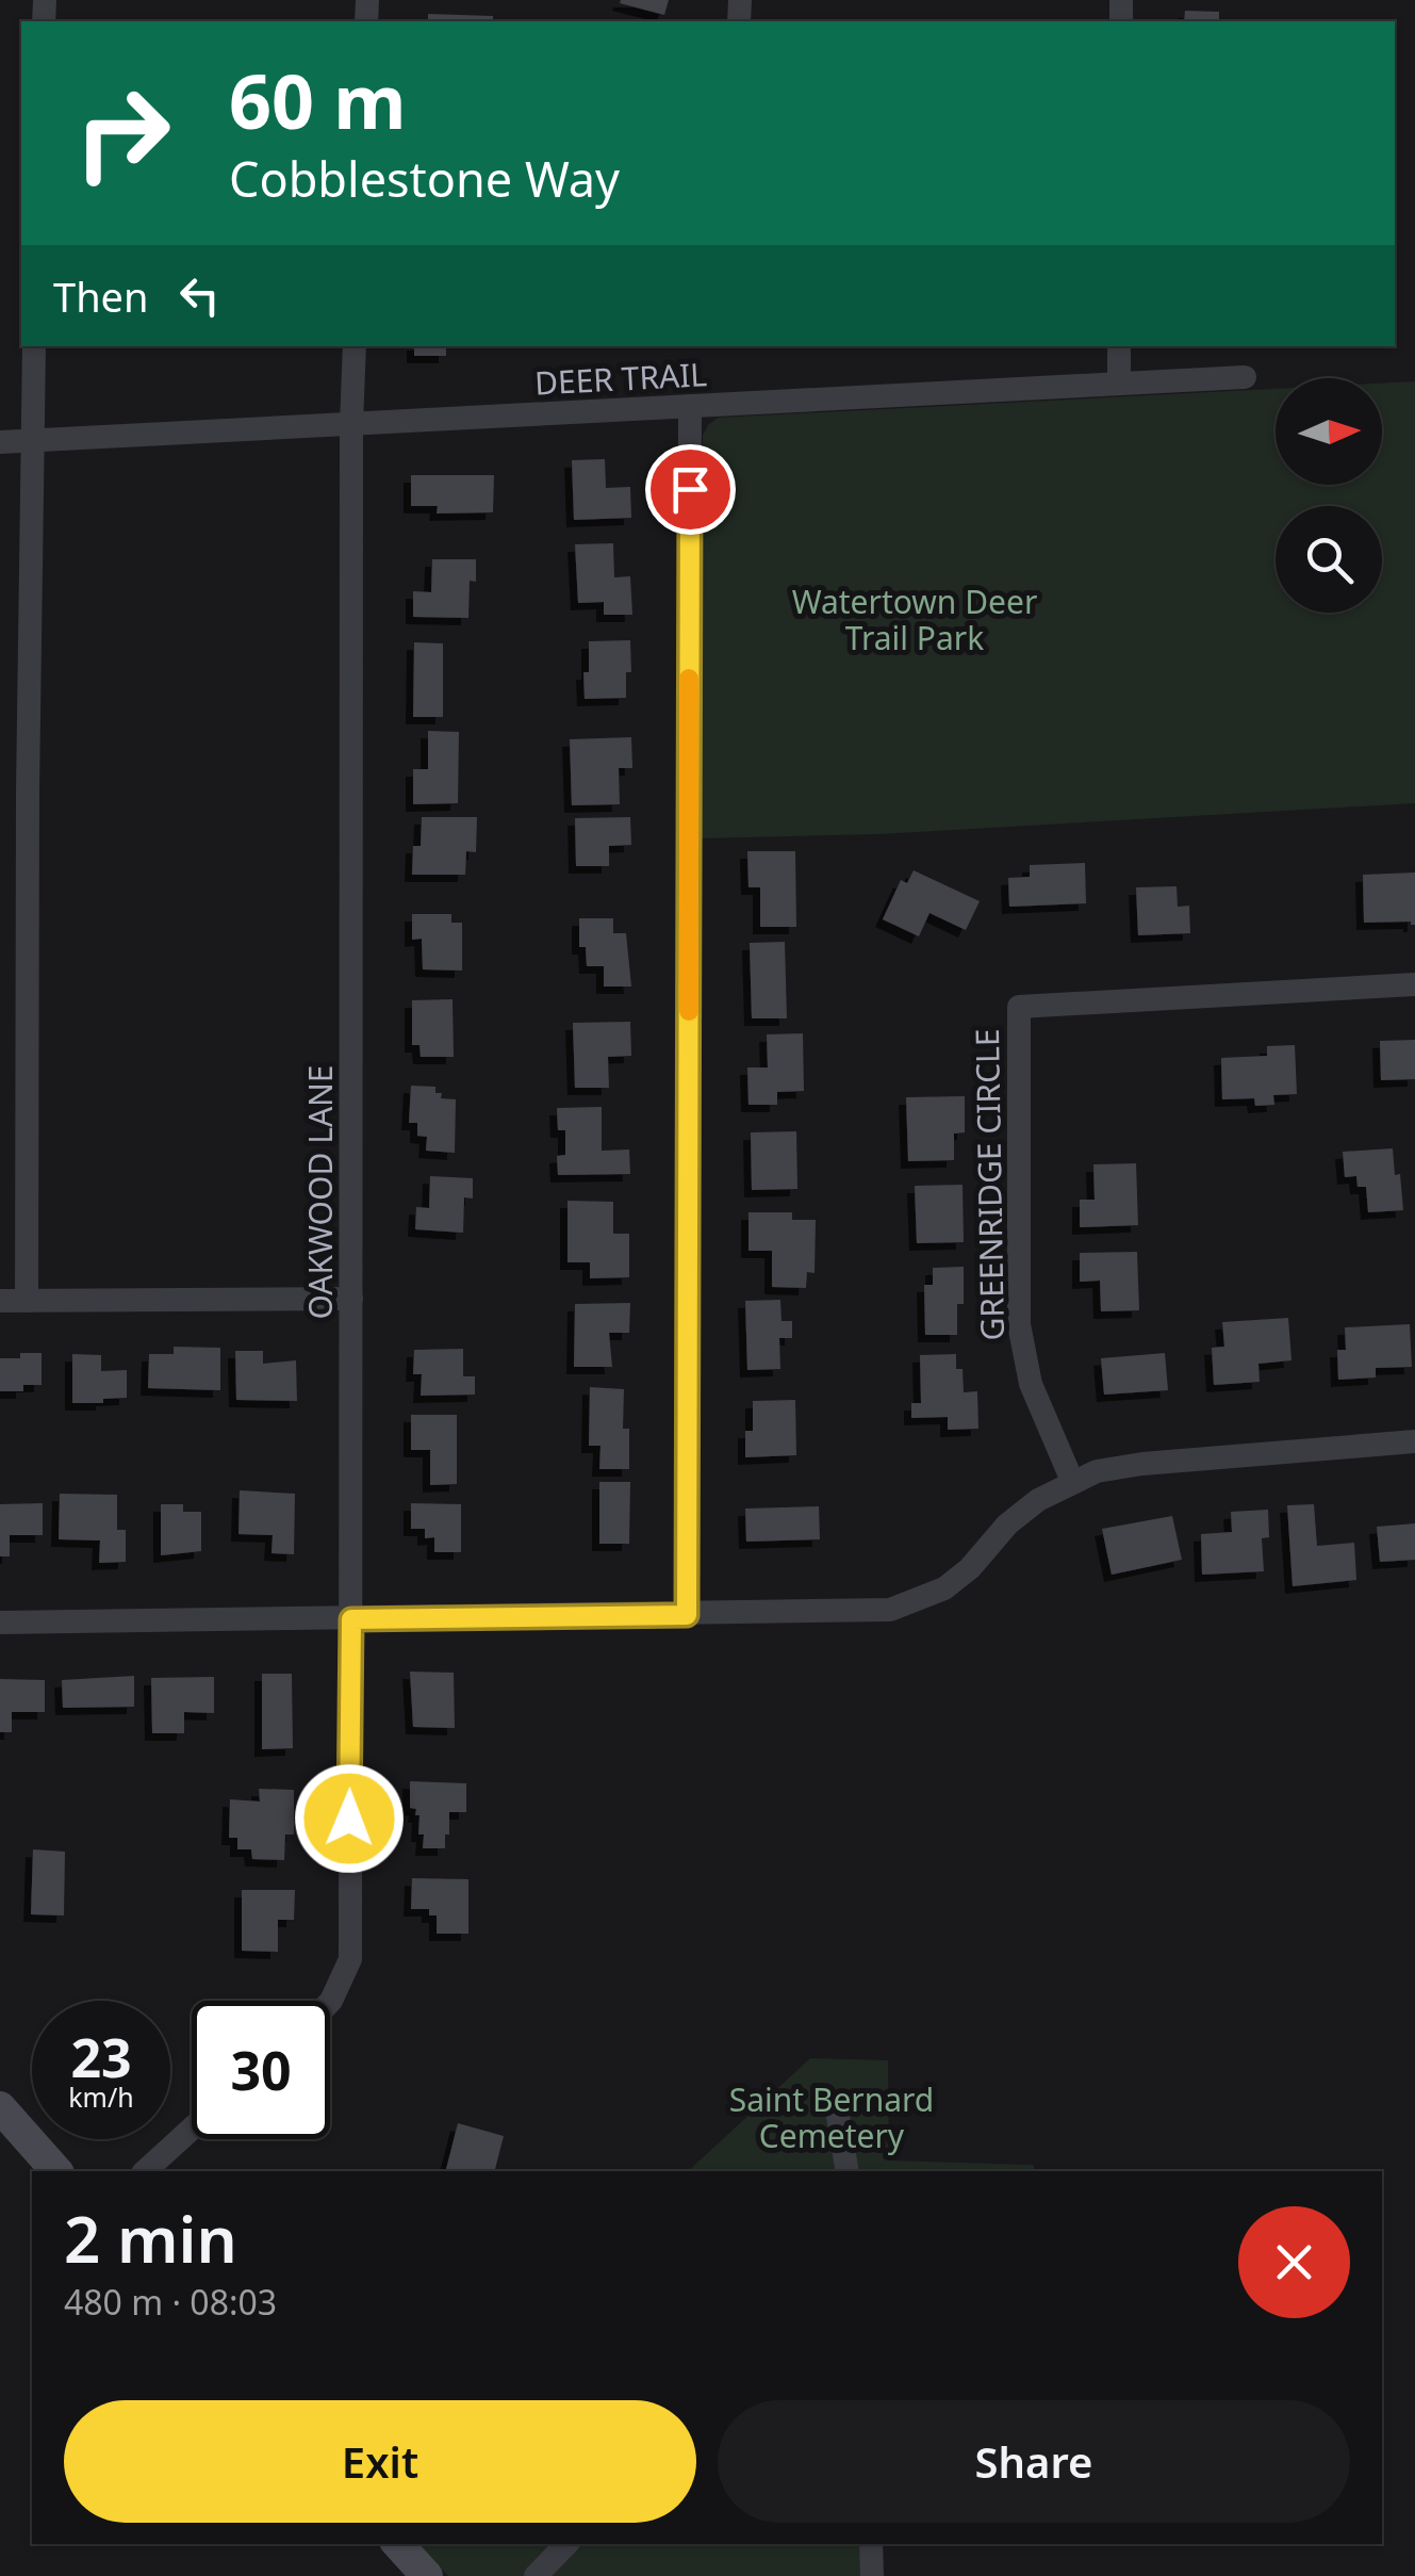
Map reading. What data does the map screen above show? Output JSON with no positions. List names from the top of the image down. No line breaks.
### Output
{"streets":{"street":["DEER TRAIL","GREENRIDGE CIRCLE","OAKWOOD LANE"]},"crossings":[["DEER TRAIL","OAKWOOD LANE"]],"parks":["Watertown Deer Trail Park","Saint Bernard Cemetery"],"north":"right","page":{"turn":["60 m","Cobblestone Way"],"then":"Then","speed":"23 km/h","limit":"30","heading":["2 min","480 m · 08:03"],"buttons":["Exit","Share"]}}
